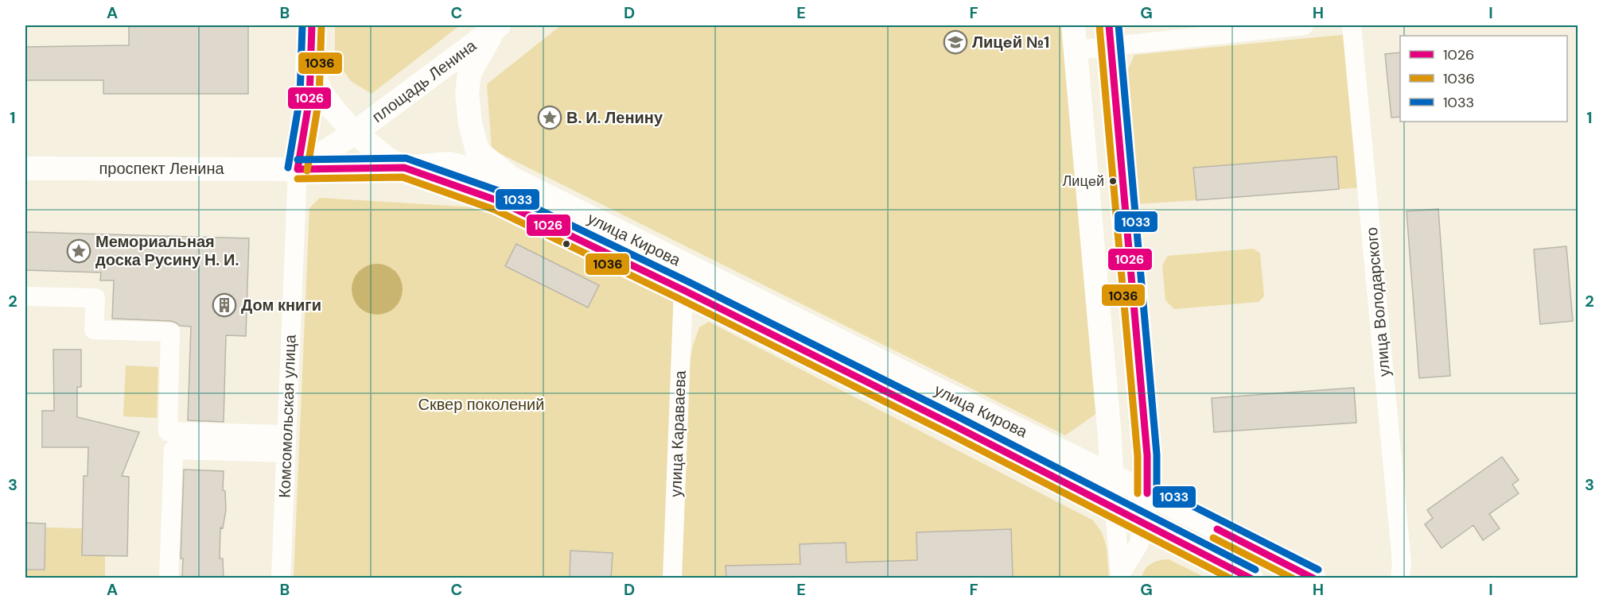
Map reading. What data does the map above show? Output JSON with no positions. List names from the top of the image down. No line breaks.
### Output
{"streets":{"main road":["площадь Ленина","проспект Ленина","улица Кирова"],"street":["улица Володарского","Комсомольская улица","улица Караваева"]},"crossings":[["площадь Ленина","проспект Ленина"],["площадь Ленина","улица Кирова"],["площадь Ленина","Комсомольская улица"],["проспект Ленина","Комсомольская улица"],["улица Кирова","улица Караваева"]],"parks":["Сквер поколений"],"places":{"school or university":["Лицeй №1"],"place":["В. И. Ленину","Мемориальная доска Русину Н. И."],"other":["Лицeй"],"building":["Дом книги"]},"lines":["transit line 1026","transit line 1036","transit line 1033"],"legend":["1026","1036","1033"],"grid":{"columns":["A","B","C","D","E","F","G","H","I"],"rows":["1","2","3"]}}
